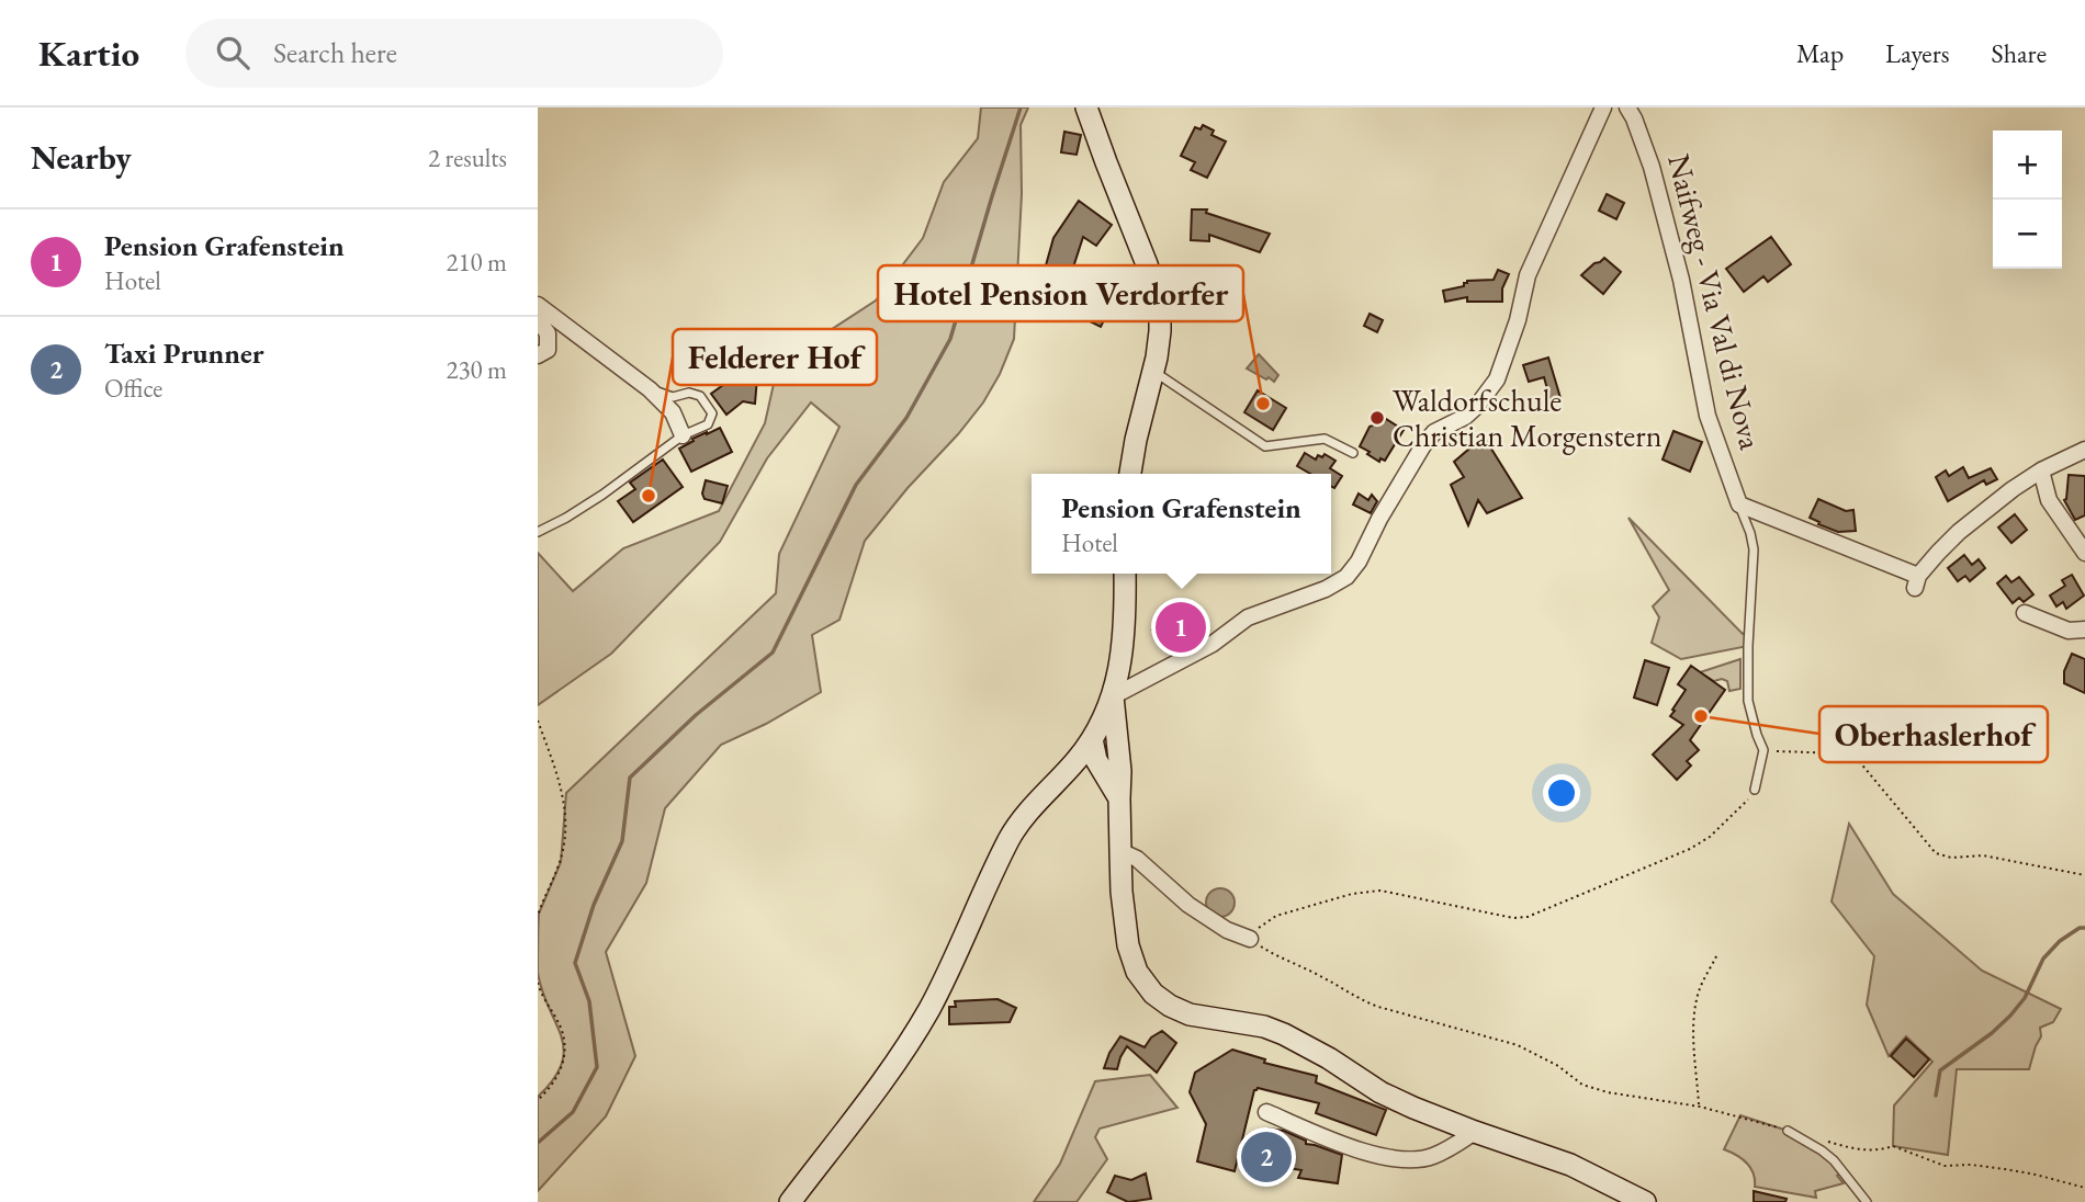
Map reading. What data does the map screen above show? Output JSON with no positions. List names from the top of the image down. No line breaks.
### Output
{"streets":{"street":["Naifweg - Via Val di Nova"]},"places":["Hotel Pension Verdorfer","Waldorfschule Christian Morgenstern","Felderer Hof","Oberhaslerhof"],"page":{"header":"Kartio","search":"Search here","nav":["Map","Layers","Share"],"heading":["Nearby","2 results"],"map_buttons":["+","−"],"list":[{"mark":"1","name":"Pension Grafenstein","note":"Hotel","value":"210 m"},{"mark":"2","name":"Taxi Prunner","note":"Office","value":"230 m"}],"popup":["Pension Grafenstein","Hotel"],"pins":["1","2"]}}
